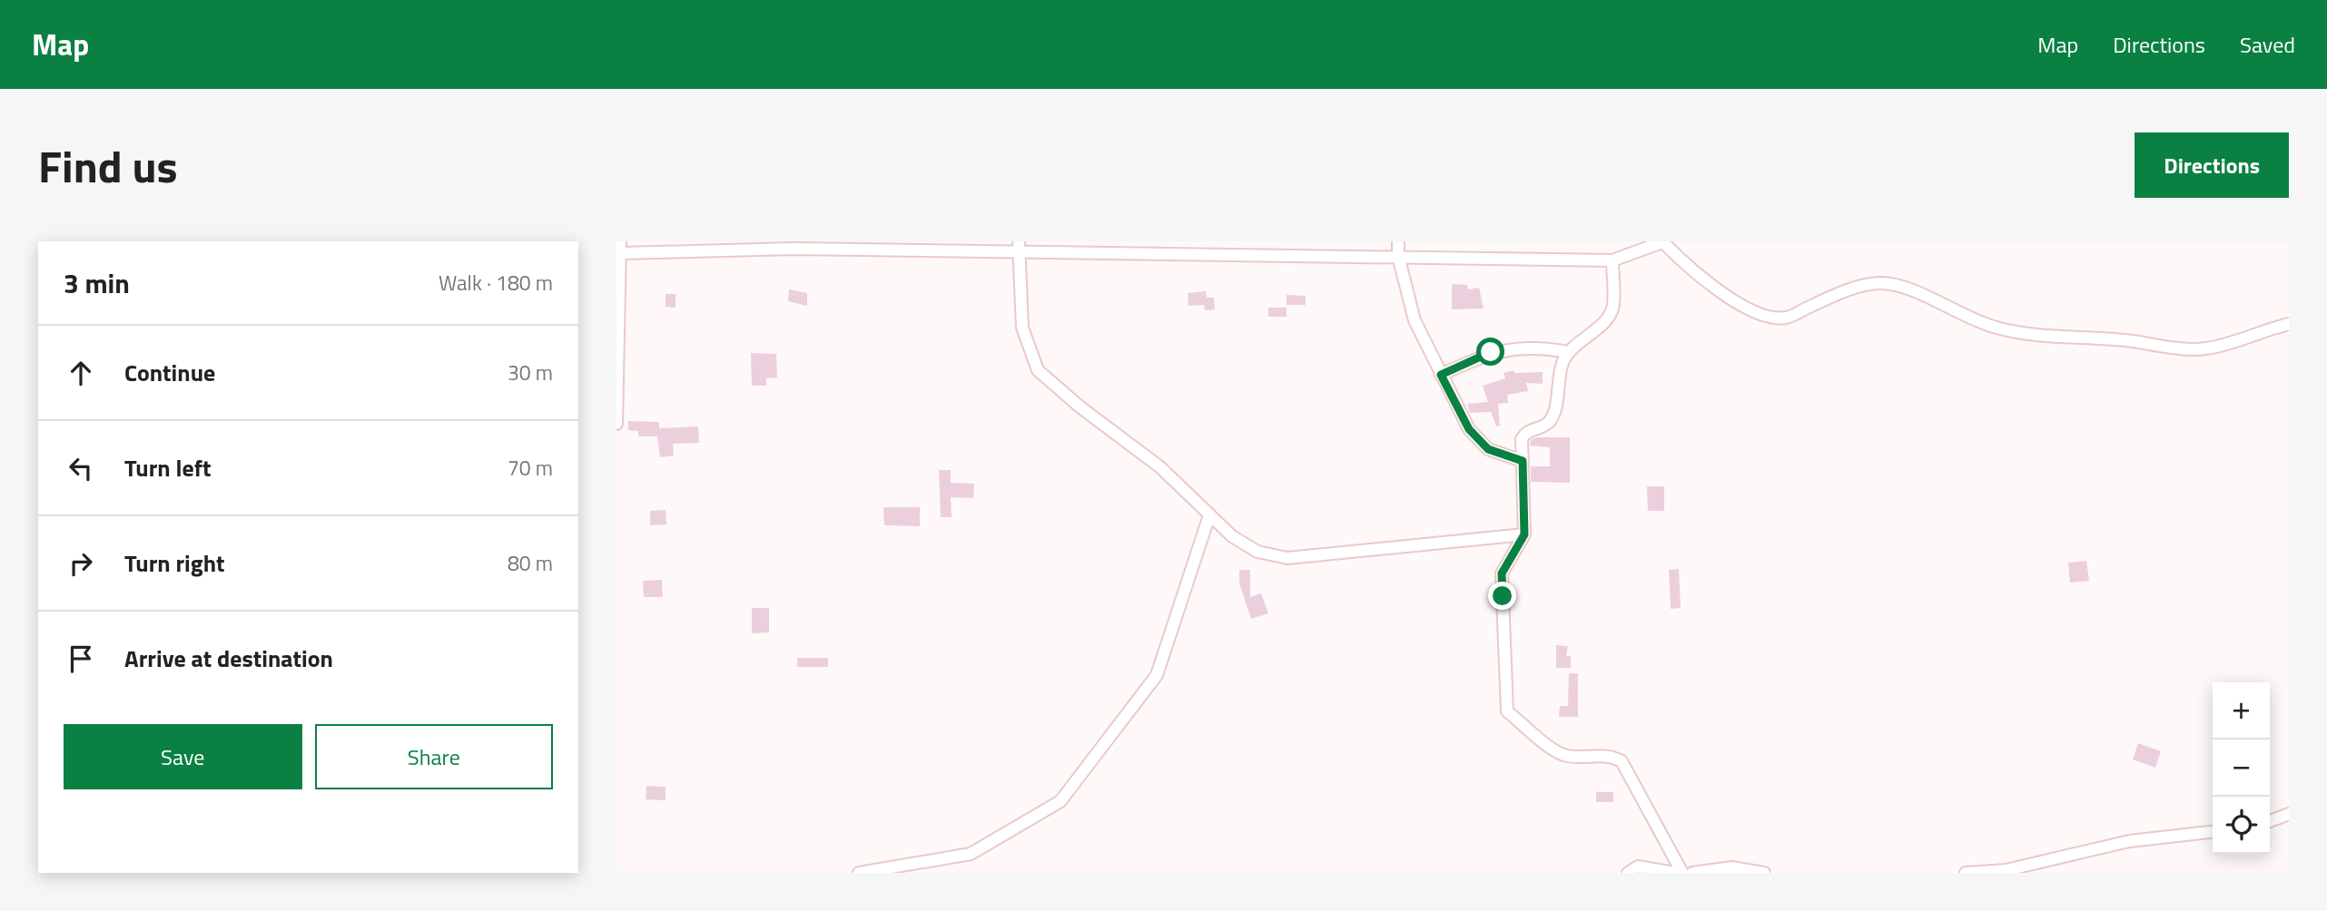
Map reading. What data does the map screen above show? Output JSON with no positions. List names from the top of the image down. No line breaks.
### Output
{"page":{"header":"Map","nav":["Map","Directions","Saved"],"title":"Find us","buttons":["Directions",["Save","Share"]],"heading":["3 min","Walk · 180 m"],"list":[["Continue","30 m"],["Turn left","70 m"],["Turn right","80 m"],"Arrive at destination"],"map_buttons":["+","−"]}}
